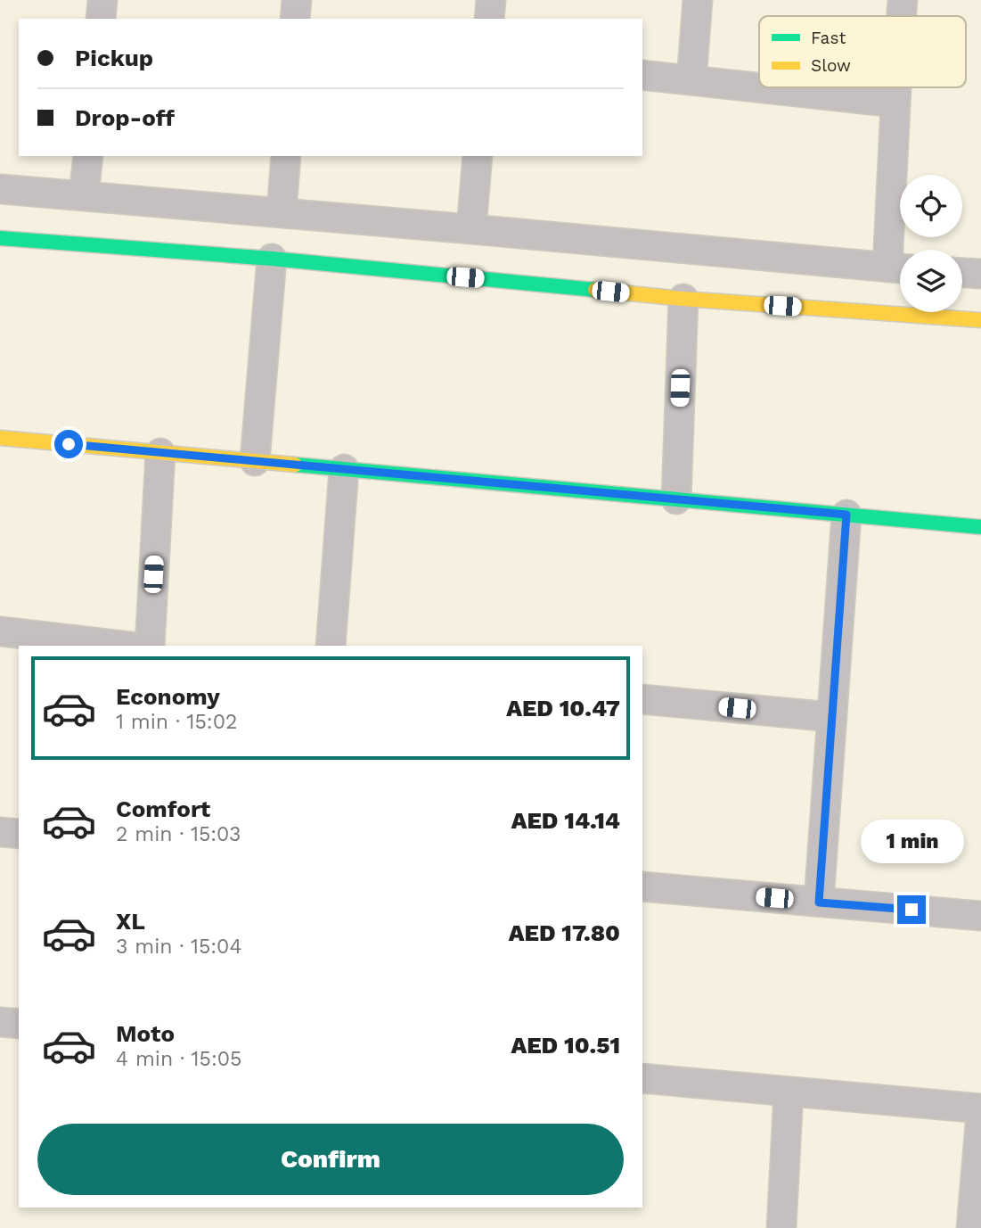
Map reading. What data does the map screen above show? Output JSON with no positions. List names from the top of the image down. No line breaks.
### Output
{"legend":["Fast","Slow"],"page":{"banner":["Pickup","Drop-off"],"list":[{"name":"Economy","note":"1 min · 15:02","value":"AED 10.47"},{"name":"Comfort","note":"2 min · 15:03","value":"AED 14.14"},{"name":"XL","note":"3 min · 15:04","value":"AED 17.80"},{"name":"Moto","note":"4 min · 15:05","value":"AED 10.51"}],"bubble":"1 min","buttons":"Confirm"}}
